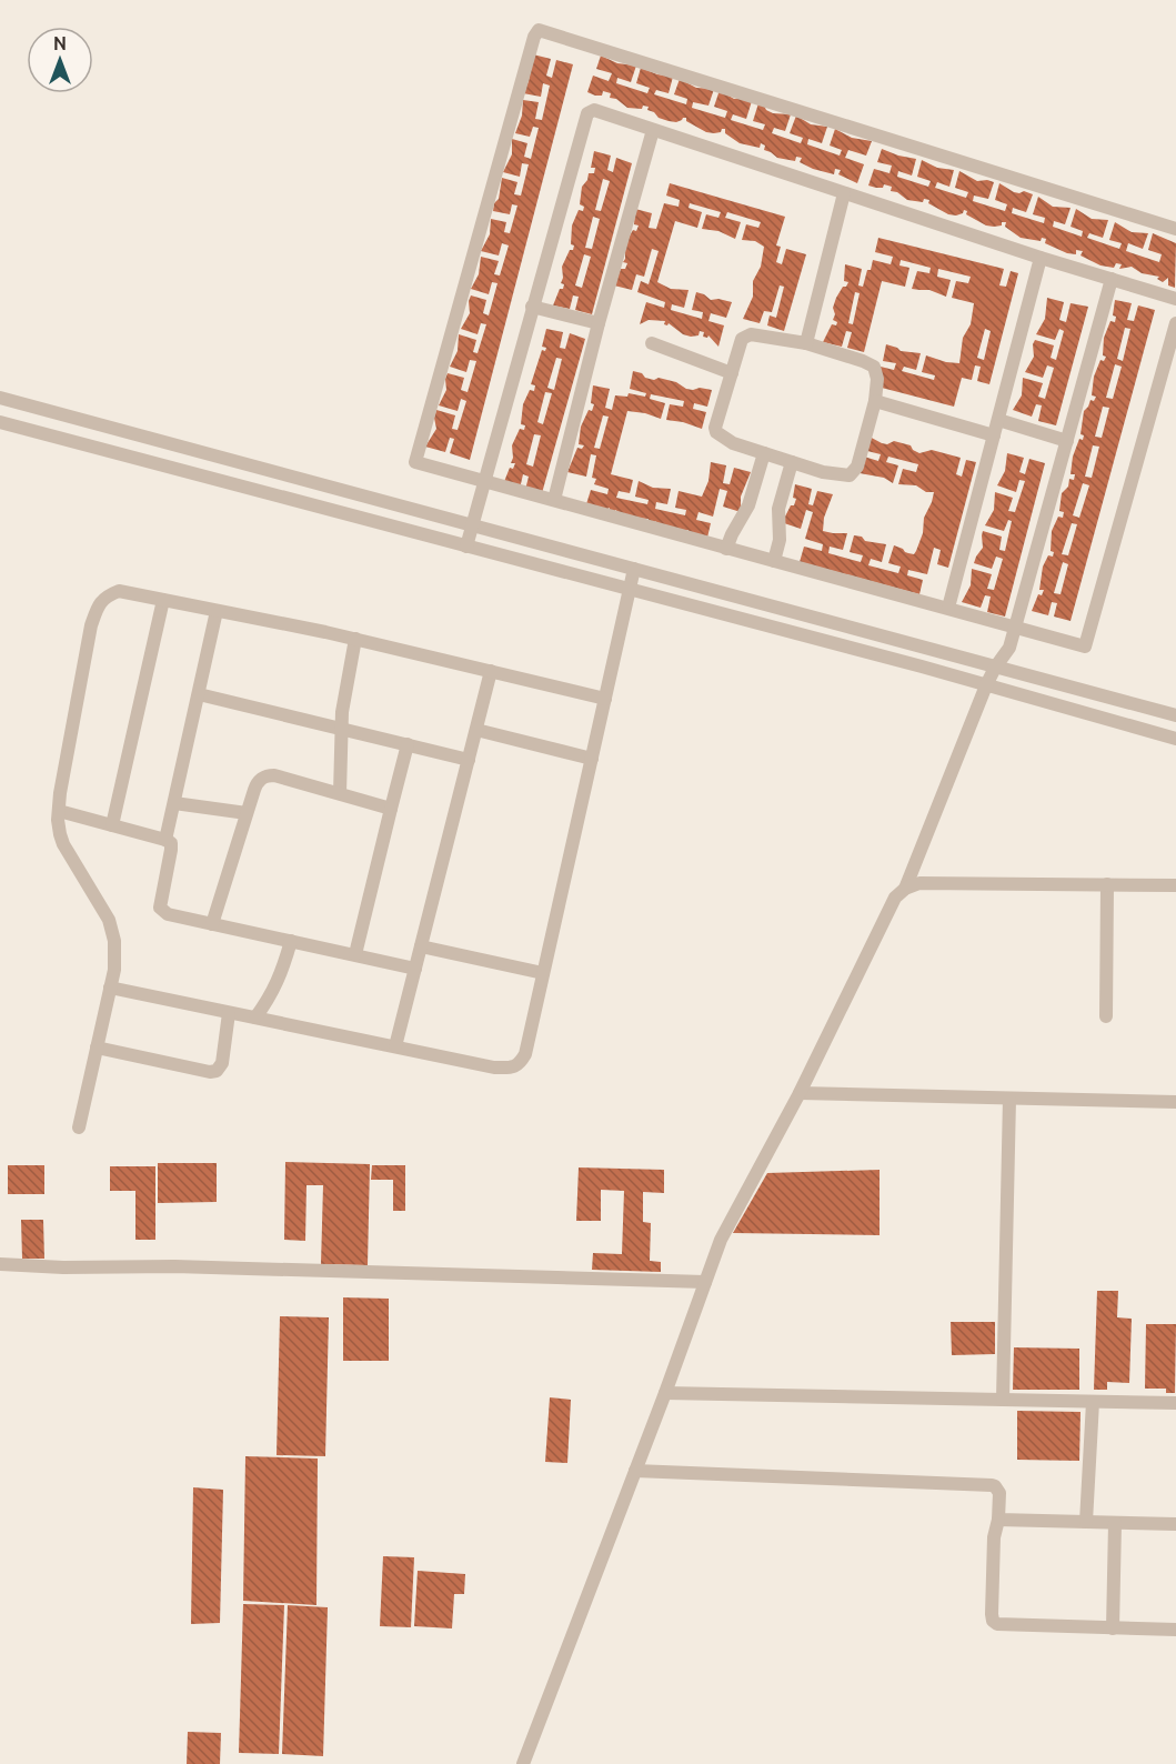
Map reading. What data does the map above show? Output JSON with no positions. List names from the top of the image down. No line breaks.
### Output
{"north":"top"}
